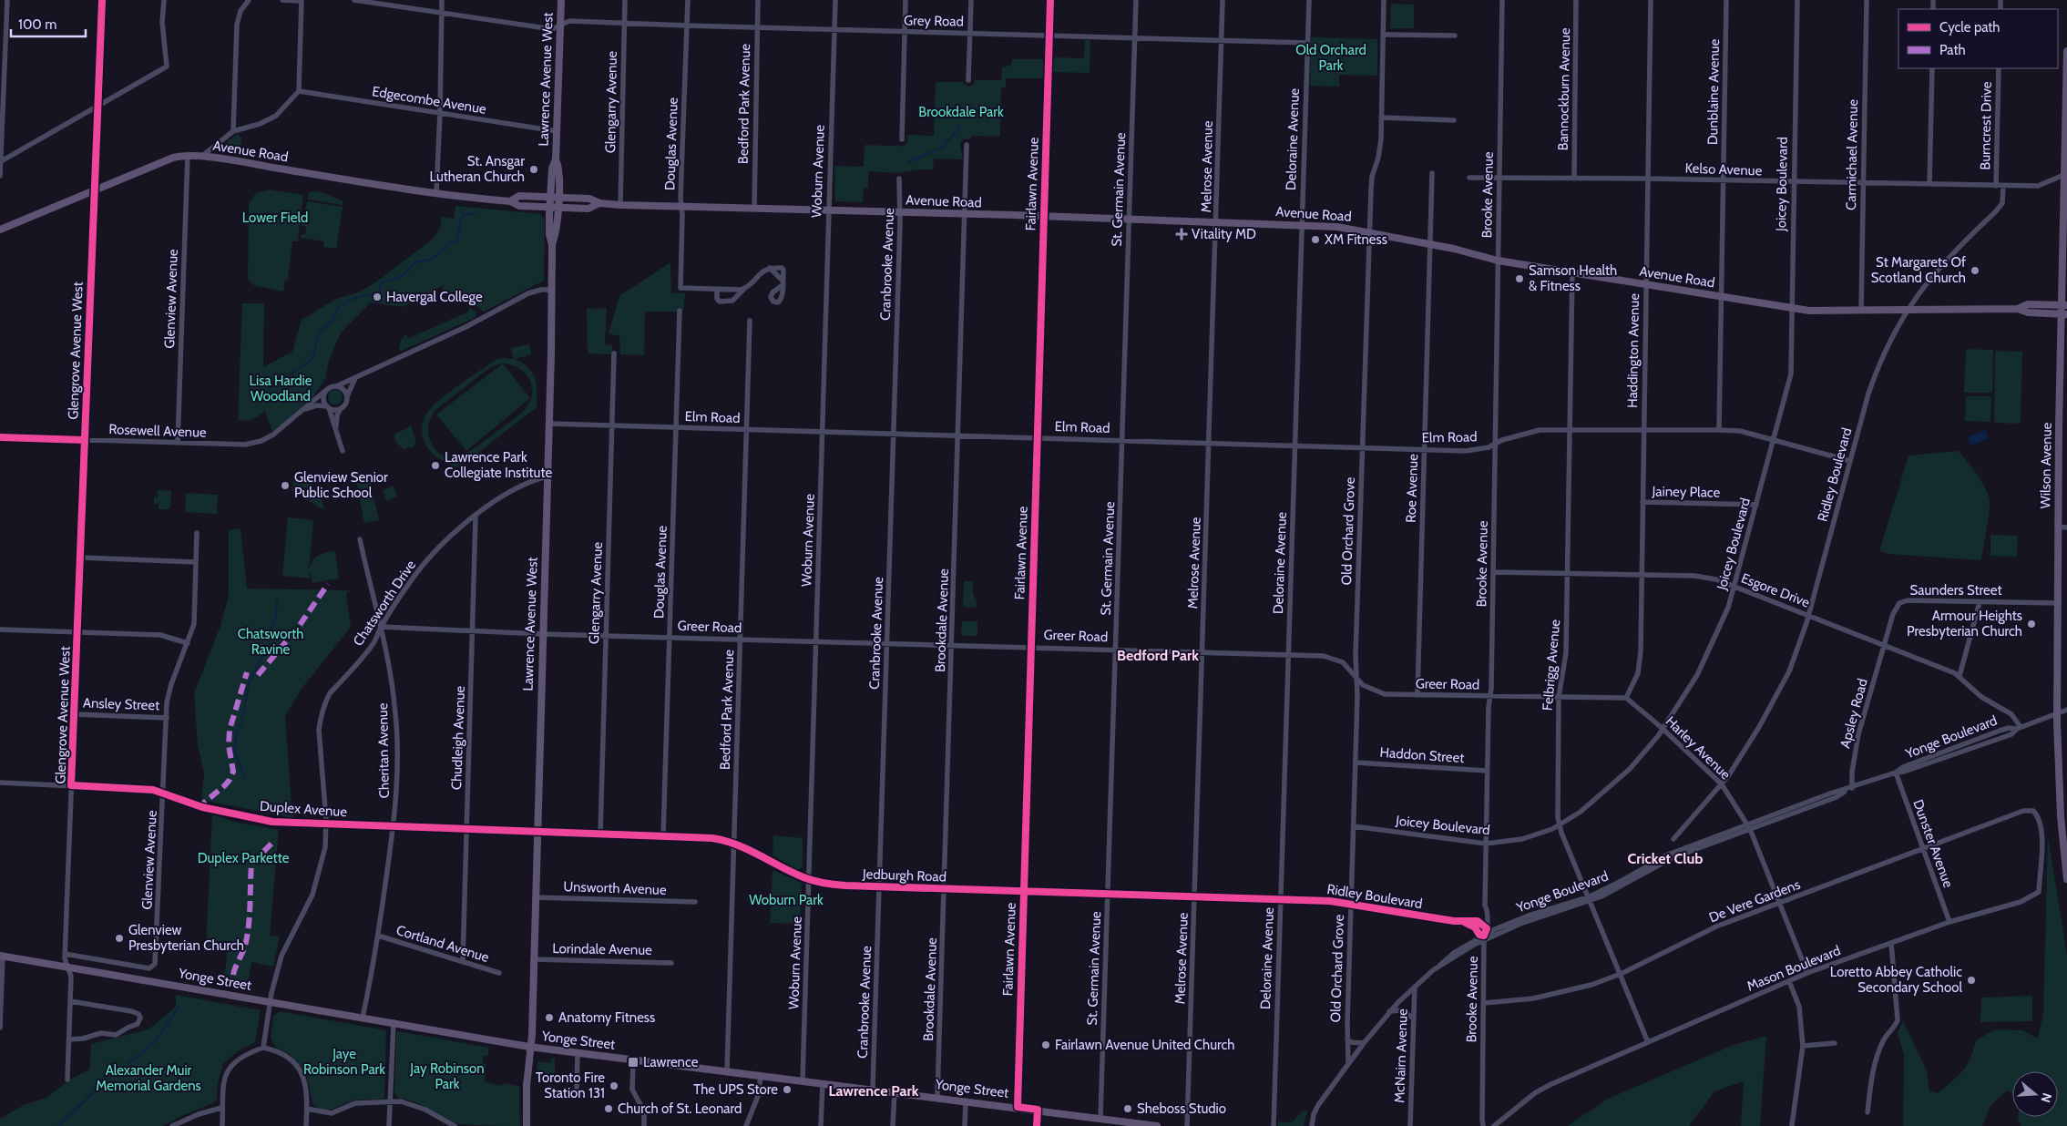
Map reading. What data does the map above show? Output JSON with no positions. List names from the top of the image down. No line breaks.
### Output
{"streets":{"main road":["Lawrence Avenue West","Avenue Road","Wilson Avenue","Yonge Street"],"street":["Grey Road","Bannockburn Avenue","Dunblaine Avenue","Edgecombe Avenue","Glengarry Avenue","Bedford Park Avenue","Burncrest Drive","Deloraine Avenue","Douglas Avenue","Carmichael Avenue","Melrose Avenue","Kelso Avenue","Woburn Avenue","Fairlawn Avenue","Joicey Boulevard","St. Germain Avenue","Brooke Avenue","Cranbrooke Avenue","Glenview Avenue","Glengrove Avenue West","Haddington Avenue","Elm Road","Rosewell Avenue","Ridley Boulevard","Roe Avenue","Jainey Place","Old Orchard Grove","Esgore Drive","Saunders Street","Chatsworth Drive","Brookdale Avenue","Greer Road","Felbrigg Avenue","Ansley Street","Apsley Road","Yonge Boulevard","Chudleigh Avenue","Harley Avenue","Cheritan Avenue","Haddon Street","Duplex Avenue","Dunster Avenue","Jedburgh Road","Unsworth Avenue","De Vere Gardens","Cortland Avenue","Lorindale Avenue","Mason Boulevard","McNairn Avenue"]},"crossings":[["Grey Road","Lawrence Avenue West"],["Grey Road","Glengarry Avenue"],["Grey Road","Bedford Park Avenue"],["Grey Road","Deloraine Avenue"],["Grey Road","Douglas Avenue"],["Grey Road","Melrose Avenue"],["Grey Road","Woburn Avenue"],["Grey Road","Fairlawn Avenue"],["Grey Road","St. Germain Avenue"],["Lawrence Avenue West","Edgecombe Avenue"],["Lawrence Avenue West","Avenue Road"],["Lawrence Avenue West","Elm Road"],["Lawrence Avenue West","Chatsworth Drive"],["Lawrence Avenue West","Greer Road"],["Lawrence Avenue West","Duplex Avenue"],["Lawrence Avenue West","Jedburgh Road"],["Lawrence Avenue West","Unsworth Avenue"],["Lawrence Avenue West","Lorindale Avenue"],["Lawrence Avenue West","Yonge Street"],["Bannockburn Avenue","Kelso Avenue"],["Dunblaine Avenue","Avenue Road"],["Dunblaine Avenue","Kelso Avenue"],["Dunblaine Avenue","Elm Road"],["Glengarry Avenue","Avenue Road"],["Glengarry Avenue","Elm Road"],["Glengarry Avenue","Greer Road"],["Glengarry Avenue","Jedburgh Road"],["Bedford Park Avenue","Avenue Road"],["Bedford Park Avenue","Elm Road"],["Bedford Park Avenue","Greer Road"],["Bedford Park Avenue","Jedburgh Road"],["Bedford Park Avenue","Yonge Street"],["Burncrest Drive","Kelso Avenue"],["Deloraine Avenue","Avenue Road"],["Deloraine Avenue","Elm Road"],["Deloraine Avenue","Ridley Boulevard"],["Deloraine Avenue","Greer Road"],["Deloraine Avenue","Jedburgh Road"],["Douglas Avenue","Avenue Road"],["Douglas Avenue","Elm Road"],["Douglas Avenue","Greer Road"],["Douglas Avenue","Jedburgh Road"],["Avenue Road","Carmichael Avenue"],["Avenue Road","Melrose Avenue"],["Avenue Road","Woburn Avenue"],["Avenue Road","Fairlawn Avenue"],["Avenue Road","Joicey Boulevard"],["Avenue Road","St. Germain Avenue"],["Avenue Road","Brooke Avenue"],["Avenue Road","Cranbrooke Avenue"],["Avenue Road","Glenview Avenue"],["Avenue Road","Glengrove Avenue West"],["Avenue Road","Haddington Avenue"],["Avenue Road","Wilson Avenue"],["Avenue Road","Ridley Boulevard"],["Avenue Road","Roe Avenue"],["Avenue Road","Old Orchard Grove"],["Avenue Road","Brookdale Avenue"],["Avenue Road","Felbrigg Avenue"],["Carmichael Avenue","Kelso Avenue"],["Melrose Avenue","Elm Road"],["Melrose Avenue","Greer Road"],["Melrose Avenue","Jedburgh Road"],["Kelso Avenue","Joicey Boulevard"],["Kelso Avenue","Brooke Avenue"],["Kelso Avenue","Haddington Avenue"],["Kelso Avenue","Ridley Boulevard"],["Woburn Avenue","Elm Road"],["Woburn Avenue","Greer Road"],["Woburn Avenue","Jedburgh Road"],["Woburn Avenue","Yonge Street"],["Fairlawn Avenue","Elm Road"],["Fairlawn Avenue","Greer Road"],["Fairlawn Avenue","Jedburgh Road"],["Fairlawn Avenue","Yonge Street"],["Joicey Boulevard","Brooke Avenue"],["Joicey Boulevard","Elm Road"],["Joicey Boulevard","Jainey Place"],["Joicey Boulevard","Old Orchard Grove"],["Joicey Boulevard","Esgore Drive"],["Joicey Boulevard","Felbrigg Avenue"],["Joicey Boulevard","Harley Avenue"],["St. Germain Avenue","Elm Road"],["St. Germain Avenue","Greer Road"],["St. Germain Avenue","Jedburgh Road"],["St. Germain Avenue","Yonge Street"],["Brooke Avenue","Elm Road"],["Brooke Avenue","Ridley Boulevard"],["Brooke Avenue","Esgore Drive"],["Brooke Avenue","Greer Road"],["Brooke Avenue","Yonge Boulevard"],["Brooke Avenue","Haddon Street"],["Brooke Avenue","De Vere Gardens"],["Cranbrooke Avenue","Elm Road"],["Cranbrooke Avenue","Greer Road"],["Cranbrooke Avenue","Jedburgh Road"],["Cranbrooke Avenue","Yonge Street"],["Glenview Avenue","Glengrove Avenue West"],["Glenview Avenue","Rosewell Avenue"],["Glenview Avenue","Ansley Street"],["Glenview Avenue","Duplex Avenue"],["Glengrove Avenue West","Rosewell Avenue"],["Glengrove Avenue West","Ansley Street"],["Glengrove Avenue West","Duplex Avenue"],["Glengrove Avenue West","Yonge Street"],["Haddington Avenue","Elm Road"],["Haddington Avenue","Jainey Place"],["Haddington Avenue","Esgore Drive"],["Haddington Avenue","Greer Road"],["Haddington Avenue","Harley Avenue"],["Elm Road","Ridley Boulevard"],["Elm Road","Roe Avenue"],["Elm Road","Old Orchard Grove"],["Elm Road","Brookdale Avenue"],["Elm Road","Felbrigg Avenue"],["Wilson Avenue","Saunders Street"],["Wilson Avenue","Yonge Boulevard"],["Ridley Boulevard","Old Orchard Grove"],["Ridley Boulevard","Esgore Drive"],["Ridley Boulevard","Yonge Boulevard"],["Ridley Boulevard","Harley Avenue"],["Ridley Boulevard","Jedburgh Road"],["Roe Avenue","Greer Road"],["Old Orchard Grove","Greer Road"],["Old Orchard Grove","Yonge Boulevard"],["Old Orchard Grove","Haddon Street"],["Esgore Drive","Saunders Street"],["Esgore Drive","Felbrigg Avenue"],["Esgore Drive","Apsley Road"],["Esgore Drive","Yonge Boulevard"],["Saunders Street","Apsley Road"],["Chatsworth Drive","Greer Road"],["Chatsworth Drive","Chudleigh Avenue"],["Chatsworth Drive","Cheritan Avenue"],["Chatsworth Drive","Duplex Avenue"],["Chatsworth Drive","Yonge Street"],["Brookdale Avenue","Greer Road"],["Brookdale Avenue","Jedburgh Road"],["Brookdale Avenue","Yonge Street"],["Greer Road","Felbrigg Avenue"],["Greer Road","Chudleigh Avenue"],["Greer Road","Harley Avenue"],["Greer Road","Cheritan Avenue"],["Felbrigg Avenue","Yonge Boulevard"],["Felbrigg Avenue","De Vere Gardens"],["Felbrigg Avenue","Mason Boulevard"],["Apsley Road","Yonge Boulevard"],["Yonge Boulevard","Harley Avenue"],["Yonge Boulevard","Dunster Avenue"],["Yonge Boulevard","McNairn Avenue"],["Chudleigh Avenue","Duplex Avenue"],["Chudleigh Avenue","Cortland Avenue"],["Harley Avenue","De Vere Gardens"],["Harley Avenue","Mason Boulevard"],["Cheritan Avenue","Duplex Avenue"],["Cheritan Avenue","Cortland Avenue"],["Cheritan Avenue","Yonge Street"],["Duplex Avenue","Jedburgh Road"],["Dunster Avenue","De Vere Gardens"],["Dunster Avenue","Mason Boulevard"],["De Vere Gardens","Mason Boulevard"]],"districts":["Bedford Park","Cricket Club","Lawrence Park"],"parks":["Old Orchard Park","Brookdale Park","Lower Field","Lisa Hardie Woodland","Chatsworth Ravine","Duplex Parkette","Woburn Park","Jaye Robinson Park","Jay Robinson Park","Alexander Muir Memorial Gardens"],"places":{"other":["St. Ansgar Lutheran Church","XM Fitness","St Margarets Of Scotland Church","Samson Health & Fitness","Havergal College","Lawrence Park Collegiate Institute","Glenview Senior Public School","Armour Heights Presbyterian Church","Glenview Presbyterian Church","Loretto Abbey Catholic Secondary School","Anatomy Fitness","Fairlawn Avenue United Church","Toronto Fire Station 131","The UPS Store","Church of St. Leonard","Sheboss Studio"],"health":["Vitality MD"],"transit":["Lawrence"]},"legend":["Cycle path","Path"],"scale_bar":"100 m","north":"right"}
